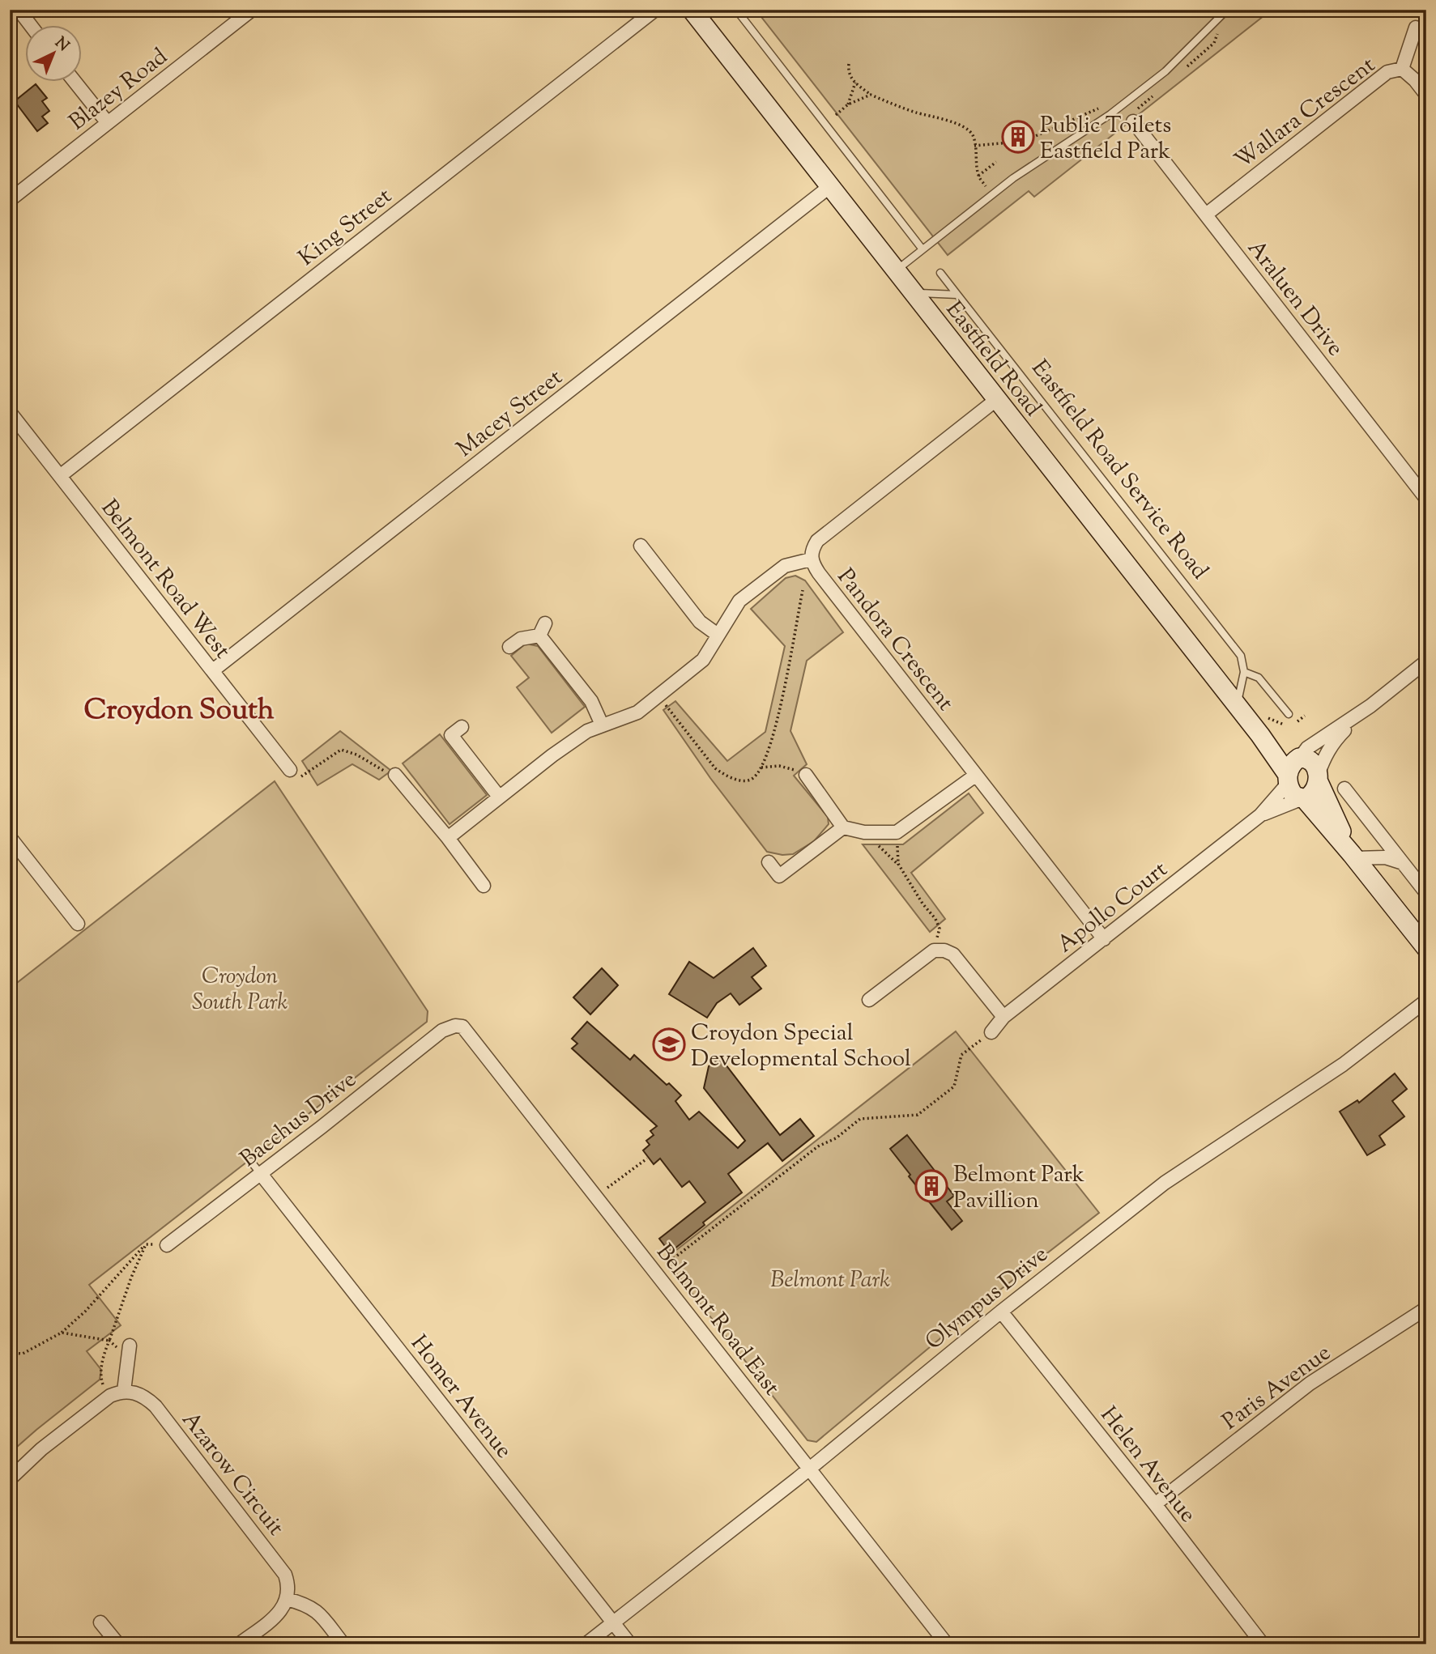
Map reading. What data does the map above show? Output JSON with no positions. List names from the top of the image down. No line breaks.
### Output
{"streets":{"main road":["Eastfield Road"],"street":["Blazey Road","Wallara Crescent","King Street","Araluen Drive","Macey Street","Belmont Road West","Pandora Crescent","Apollo Court","Bacchus Drive","Olympus Drive","Belmont Road East","Paris Avenue","Homer Avenue","Helen Avenue","Azarow Circuit"],"lane":["Eastfield Road Service Road"]},"crossings":[["Wallara Crescent","Araluen Drive"],["King Street","Belmont Road West"],["Eastfield Road","Macey Street"],["Eastfield Road","Pandora Crescent"],["Eastfield Road","Apollo Court"],["Macey Street","Belmont Road West"],["Pandora Crescent","Apollo Court"],["Bacchus Drive","Belmont Road East"],["Bacchus Drive","Homer Avenue"],["Olympus Drive","Belmont Road East"],["Olympus Drive","Homer Avenue"],["Olympus Drive","Helen Avenue"],["Paris Avenue","Helen Avenue"]],"districts":["Croydon South"],"parks":["Croydon South Park","Belmont Park"],"places":{"building":["Public Toilets Eastfield Park","Belmont Park Pavillion"],"school or university":["Croydon Special Developmental School"]},"north":"top right"}
